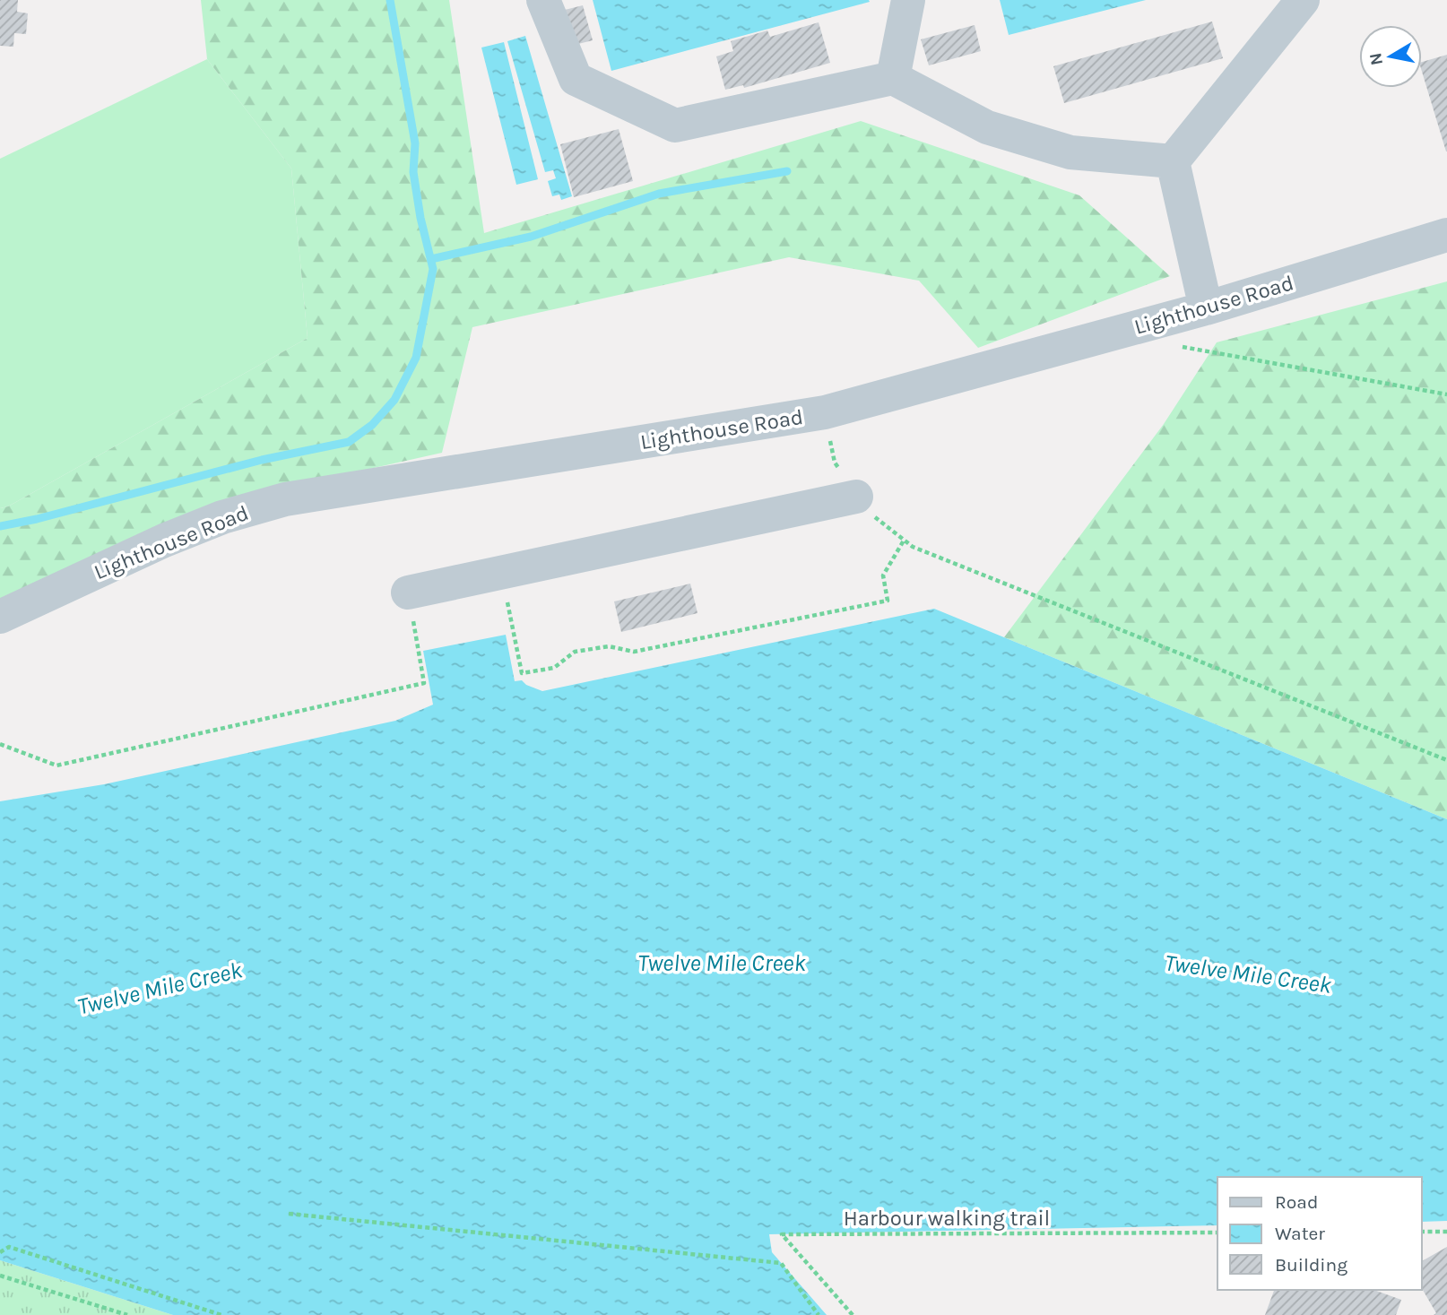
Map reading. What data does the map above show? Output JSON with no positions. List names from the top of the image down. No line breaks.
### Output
{"streets":{"street":["Lighthouse Road"],"path":["Harbour walking trail"]},"water":["Twelve Mile Creek"],"legend":["Road","Water","Building"],"north":"left"}
